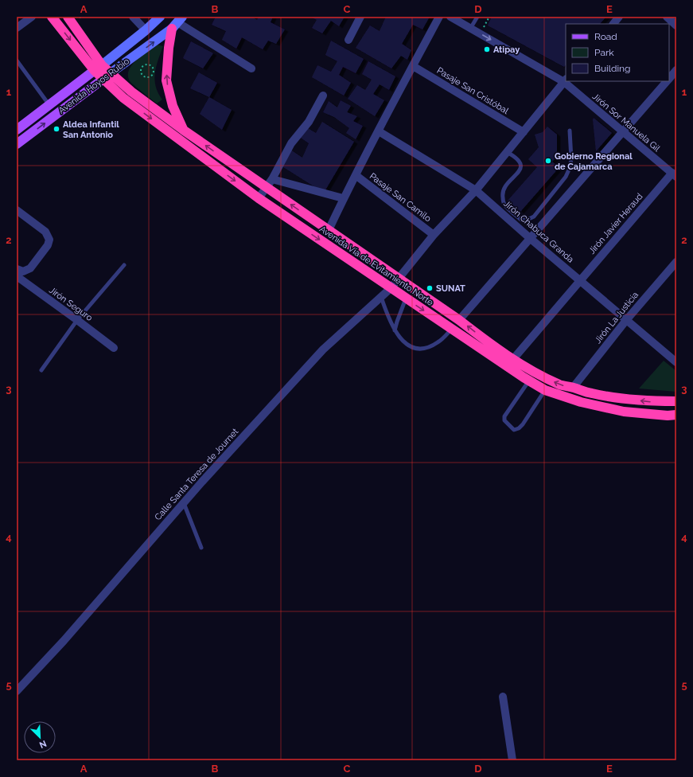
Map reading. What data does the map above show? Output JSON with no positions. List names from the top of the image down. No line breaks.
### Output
{"streets":{"highway":["Avenida Vía de Evitamiento Norte"],"main road":["Avenida Hoyos Rubio"],"street":["Pasaje San Cristóbal","Jirón Sor Manuela Gil","Pasaje San Camilo","Jirón Javier Heraud","Jirón Chabuca Granda","Jirón Seguro","Jirón La Justicia","Calle Santa Teresa de Journet"]},"crossings":[["Avenida Hoyos Rubio","Avenida Vía de Evitamiento Norte"],["Pasaje San Cristóbal","Calle Santa Teresa de Journet"],["Jirón Sor Manuela Gil","Jirón Javier Heraud"],["Jirón Sor Manuela Gil","Calle Santa Teresa de Journet"],["Pasaje San Camilo","Calle Santa Teresa de Journet"],["Jirón Javier Heraud","Jirón Chabuca Granda"],["Jirón Javier Heraud","Avenida Vía de Evitamiento Norte"],["Jirón Chabuca Granda","Jirón La Justicia"],["Jirón Chabuca Granda","Calle Santa Teresa de Journet"],["Avenida Vía de Evitamiento Norte","Jirón La Justicia"],["Avenida Vía de Evitamiento Norte","Calle Santa Teresa de Journet"]],"one_way":["Jirón Sor Manuela Gil"],"places":["Atipay","Aldea Infantil San Antonio","Gobierno Regional de Cajamarca","SUNAT"],"legend":["Road","Park","Building"],"north":"bottom right","grid":{"columns":["A","B","C","D","E"],"rows":["1","2","3","4","5"]}}
